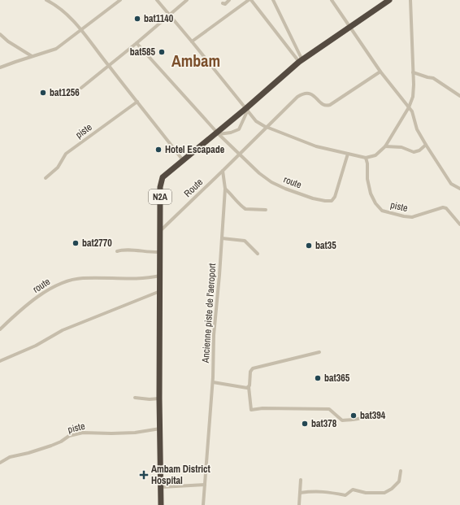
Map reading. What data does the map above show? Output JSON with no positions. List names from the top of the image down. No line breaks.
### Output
{"streets":{"highway":["N2A"],"street":["piste","route","Route","Ancienne piste de l'aeroport"]},"crossings":[["piste","N2A"],["route","N2A"],["Route","N2A"],["Route","Ancienne piste de l'aeroport"]],"districts":["Ambam"],"places":{"other":["bat1140","bat585","bat1256","Hotel Escapade","bat2770","bat35","bat365","bat394","bat378"],"health":["Ambam District Hospital"]}}
